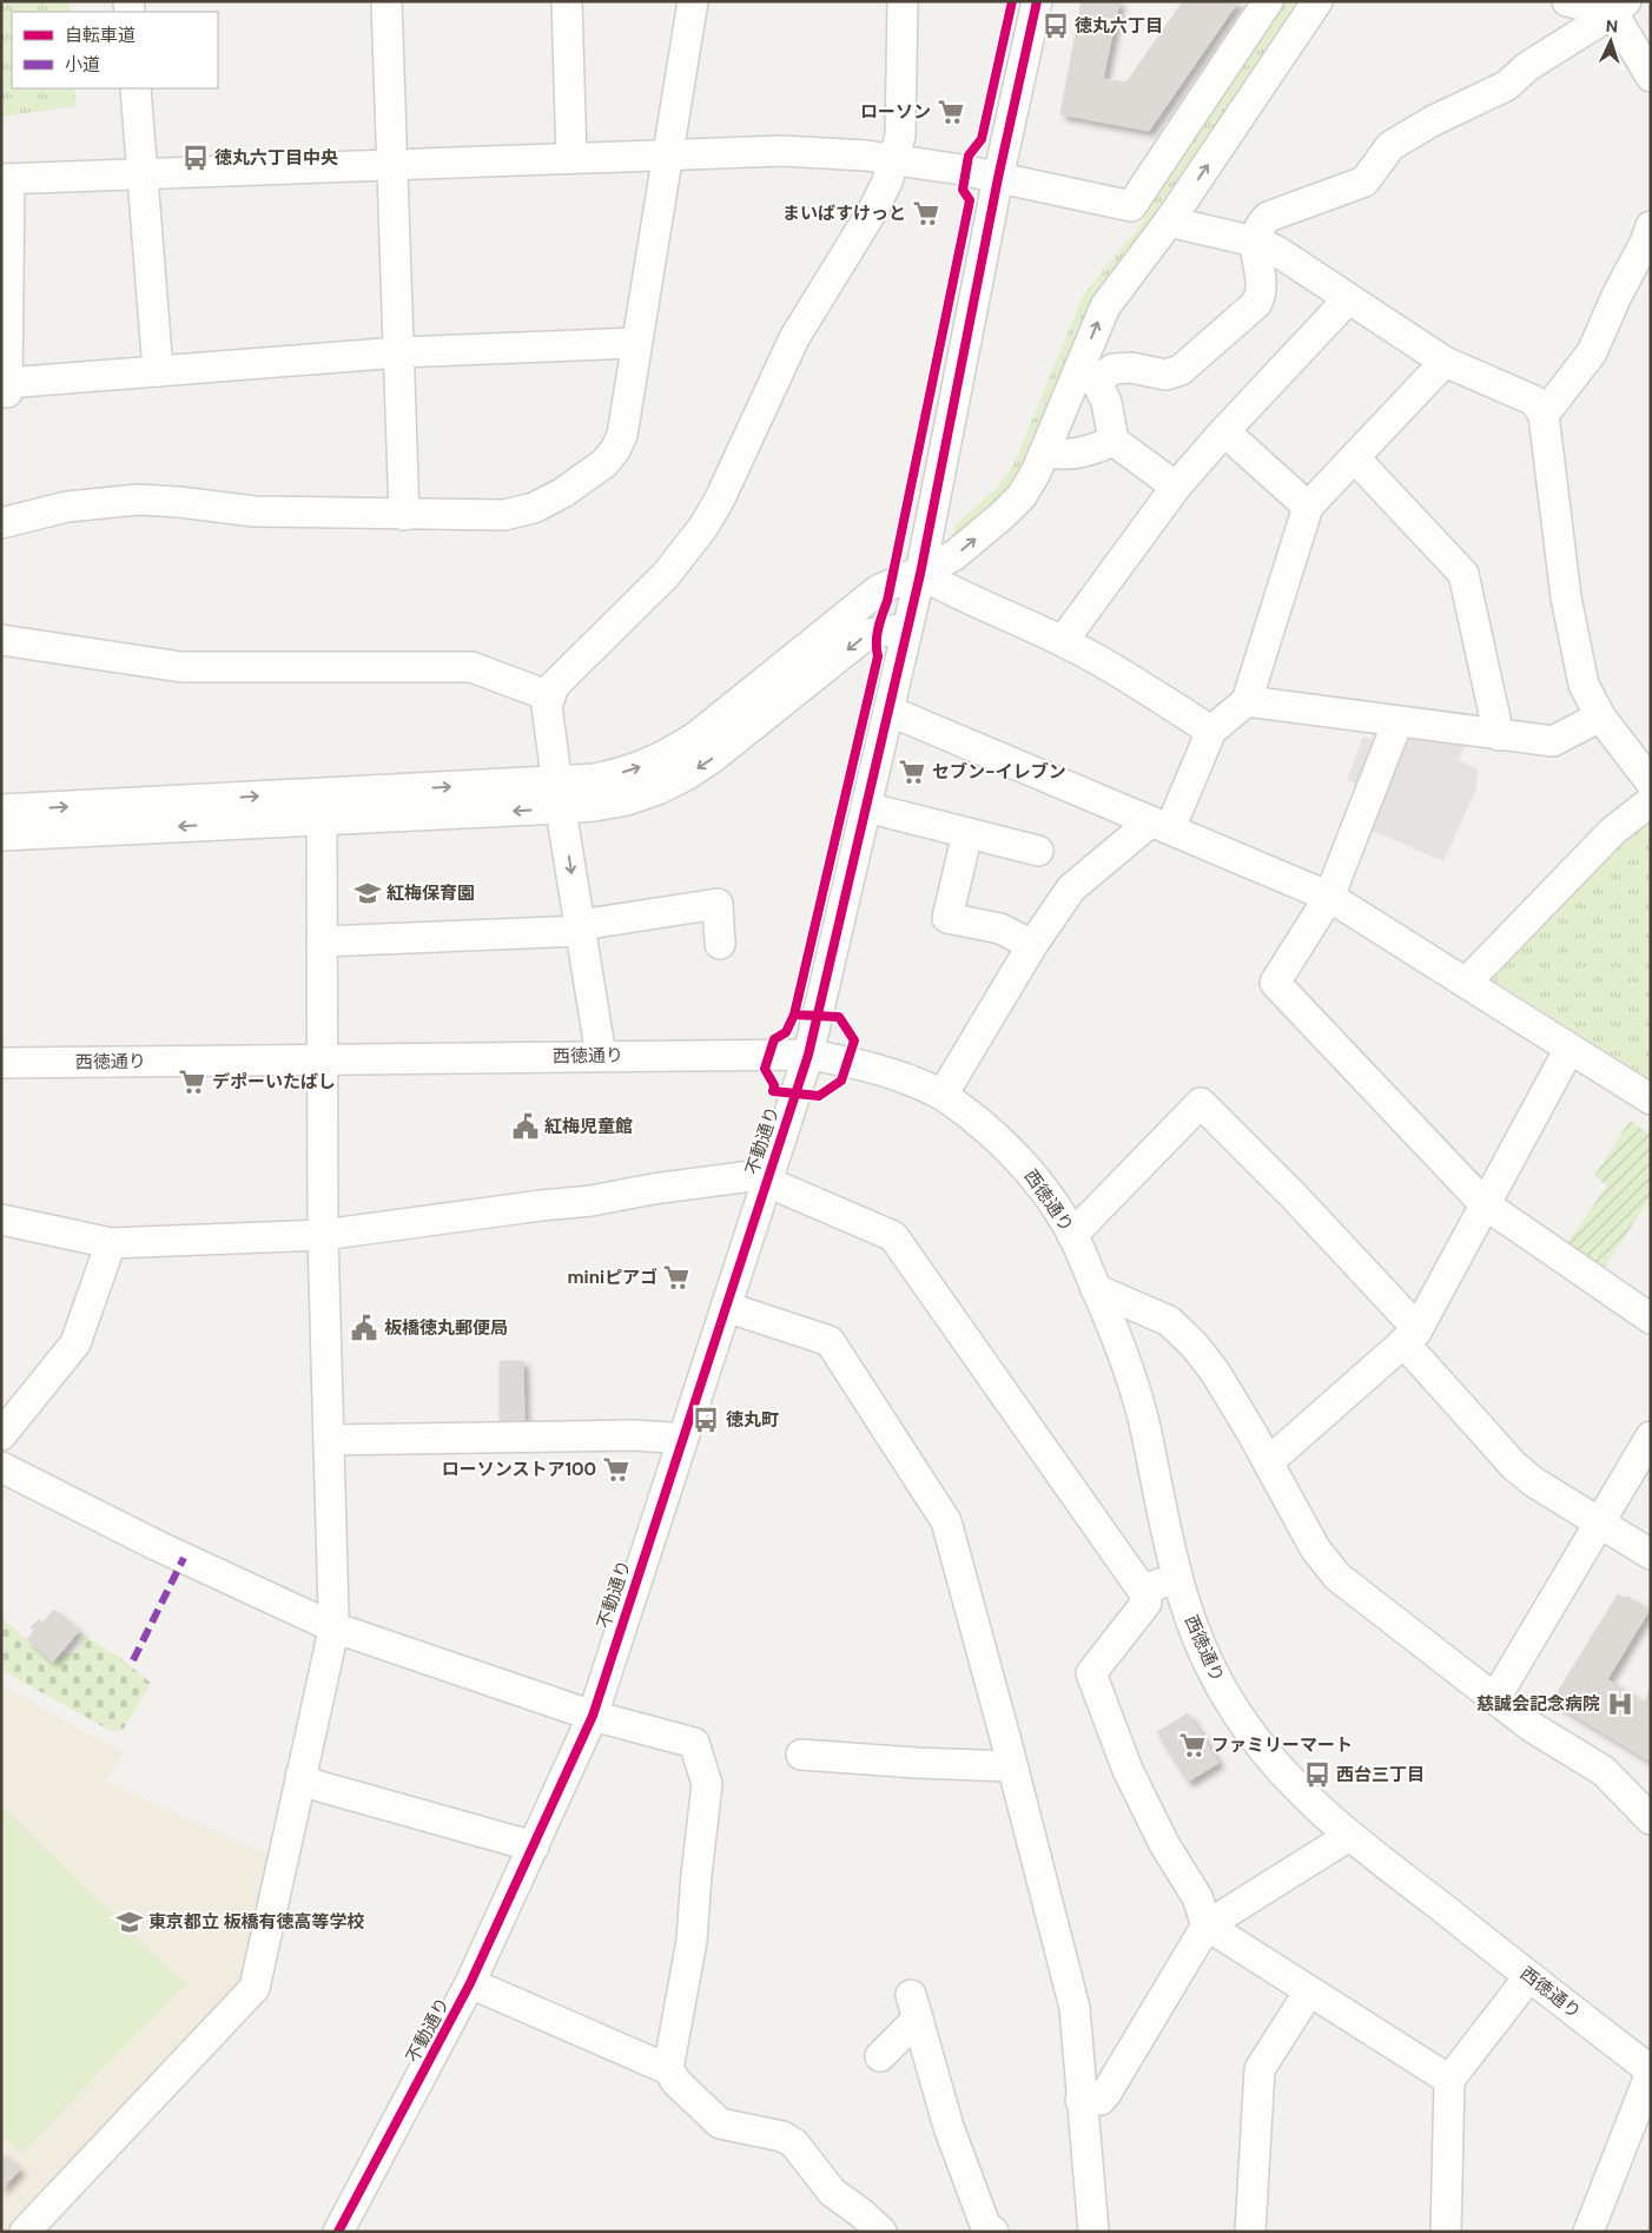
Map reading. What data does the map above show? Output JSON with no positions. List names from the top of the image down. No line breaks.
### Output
{"streets":{"street":["西徳通り","不動通り"]},"crossings":[["西徳通り","不動通り"]],"places":{"bus stop":["徳丸六丁目","徳丸六丁目中央","徳丸町","西台三丁目"],"supermarket":["ローソン","まいばすけっと","セブン-イレブン","デポーいたばし","miniピアゴ","ローソンストア100","ファミリーマート"],"school or university":["紅梅保育園","東京都立 板橋有徳高等学校"],"public building":["紅梅児童館","板橋徳丸郵便局"],"hospital":["慈誠会記念病院"]},"legend":["自転車道","小道"],"north":"top"}
